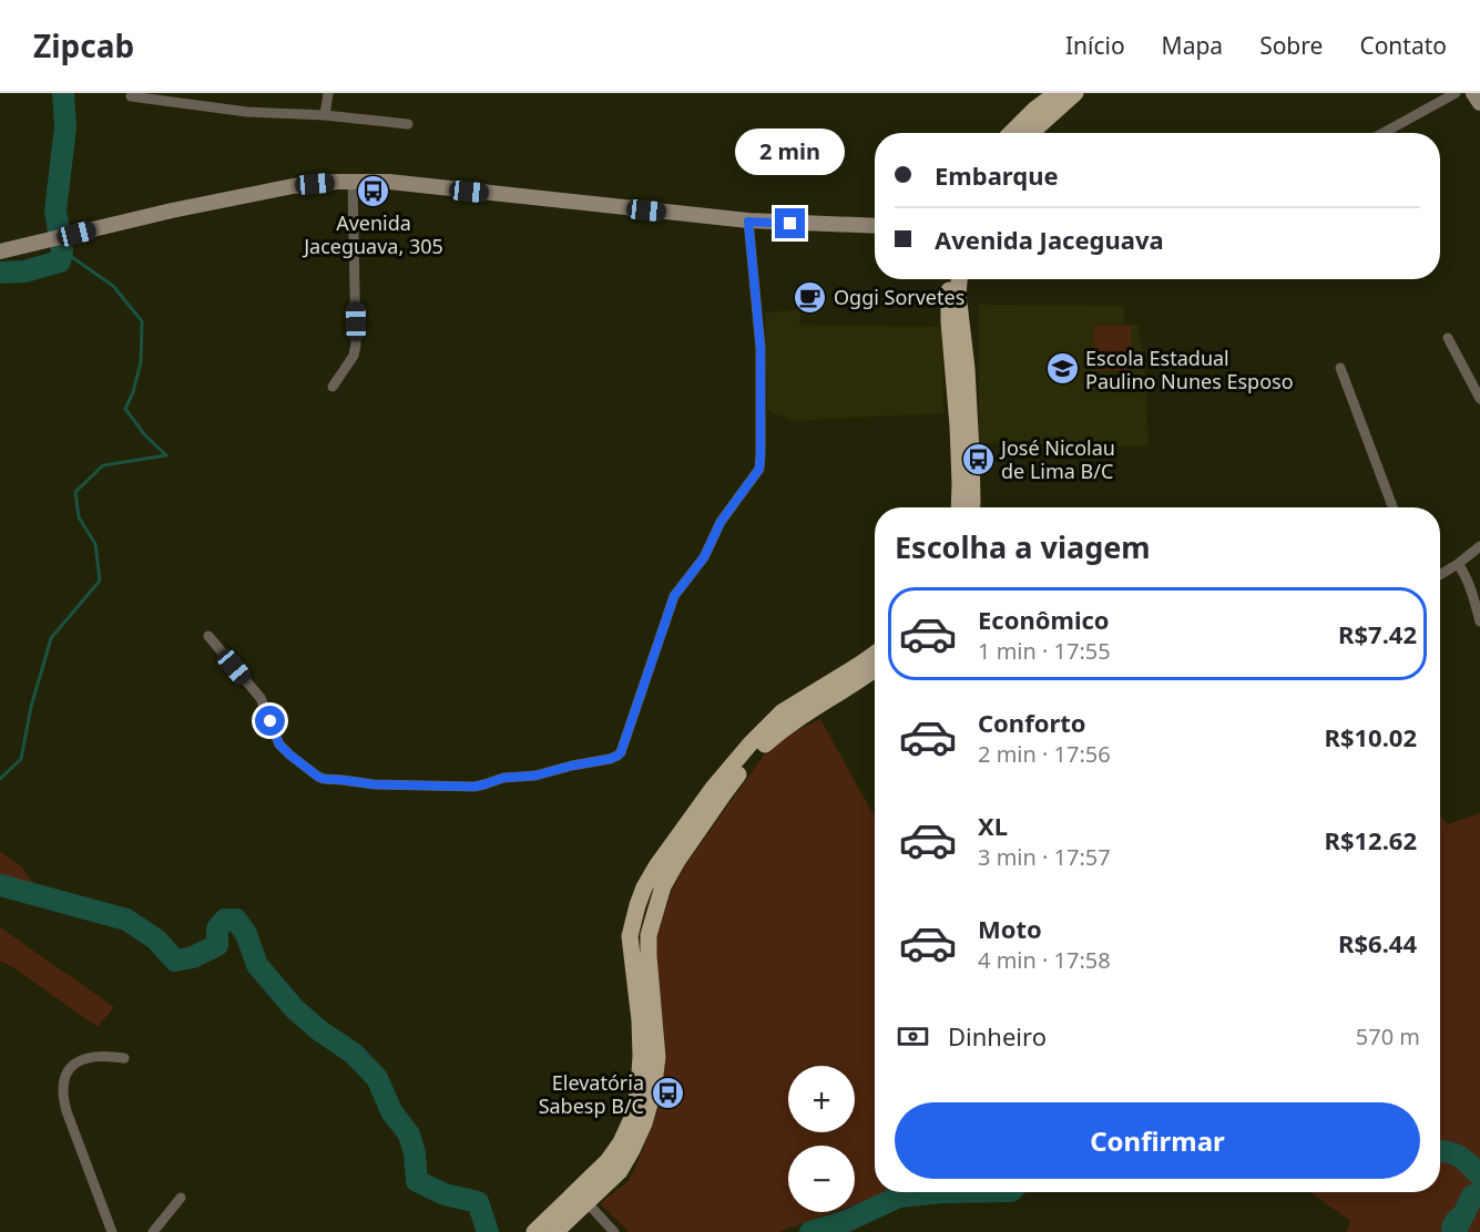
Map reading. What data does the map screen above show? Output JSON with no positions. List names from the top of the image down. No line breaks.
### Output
{"places":{"bus stop":["Avenida Jaceguava, 305","José Nicolau de Lima B/C","Elevatória Sabesp B/C"],"cafe":["Oggi Sorvetes"],"school or university":["Escola Estadual Paulino Nunes Esposo"]},"page":{"header":"Zipcab","nav":["Início","Mapa","Sobre","Contato"],"bubble":"2 min","banner":["Embarque","Avenida Jaceguava"],"heading":"Escolha a viagem","list":[{"name":"Econômico","note":"1 min · 17:55","value":"R$7.42"},{"name":"Conforto","note":"2 min · 17:56","value":"R$10.02"},{"name":"XL","note":"3 min · 17:57","value":"R$12.62"},{"name":"Moto","note":"4 min · 17:58","value":"R$6.44"}],"pay":["Dinheiro","570 m"],"map_buttons":["+","−"],"buttons":"Confirmar"}}
